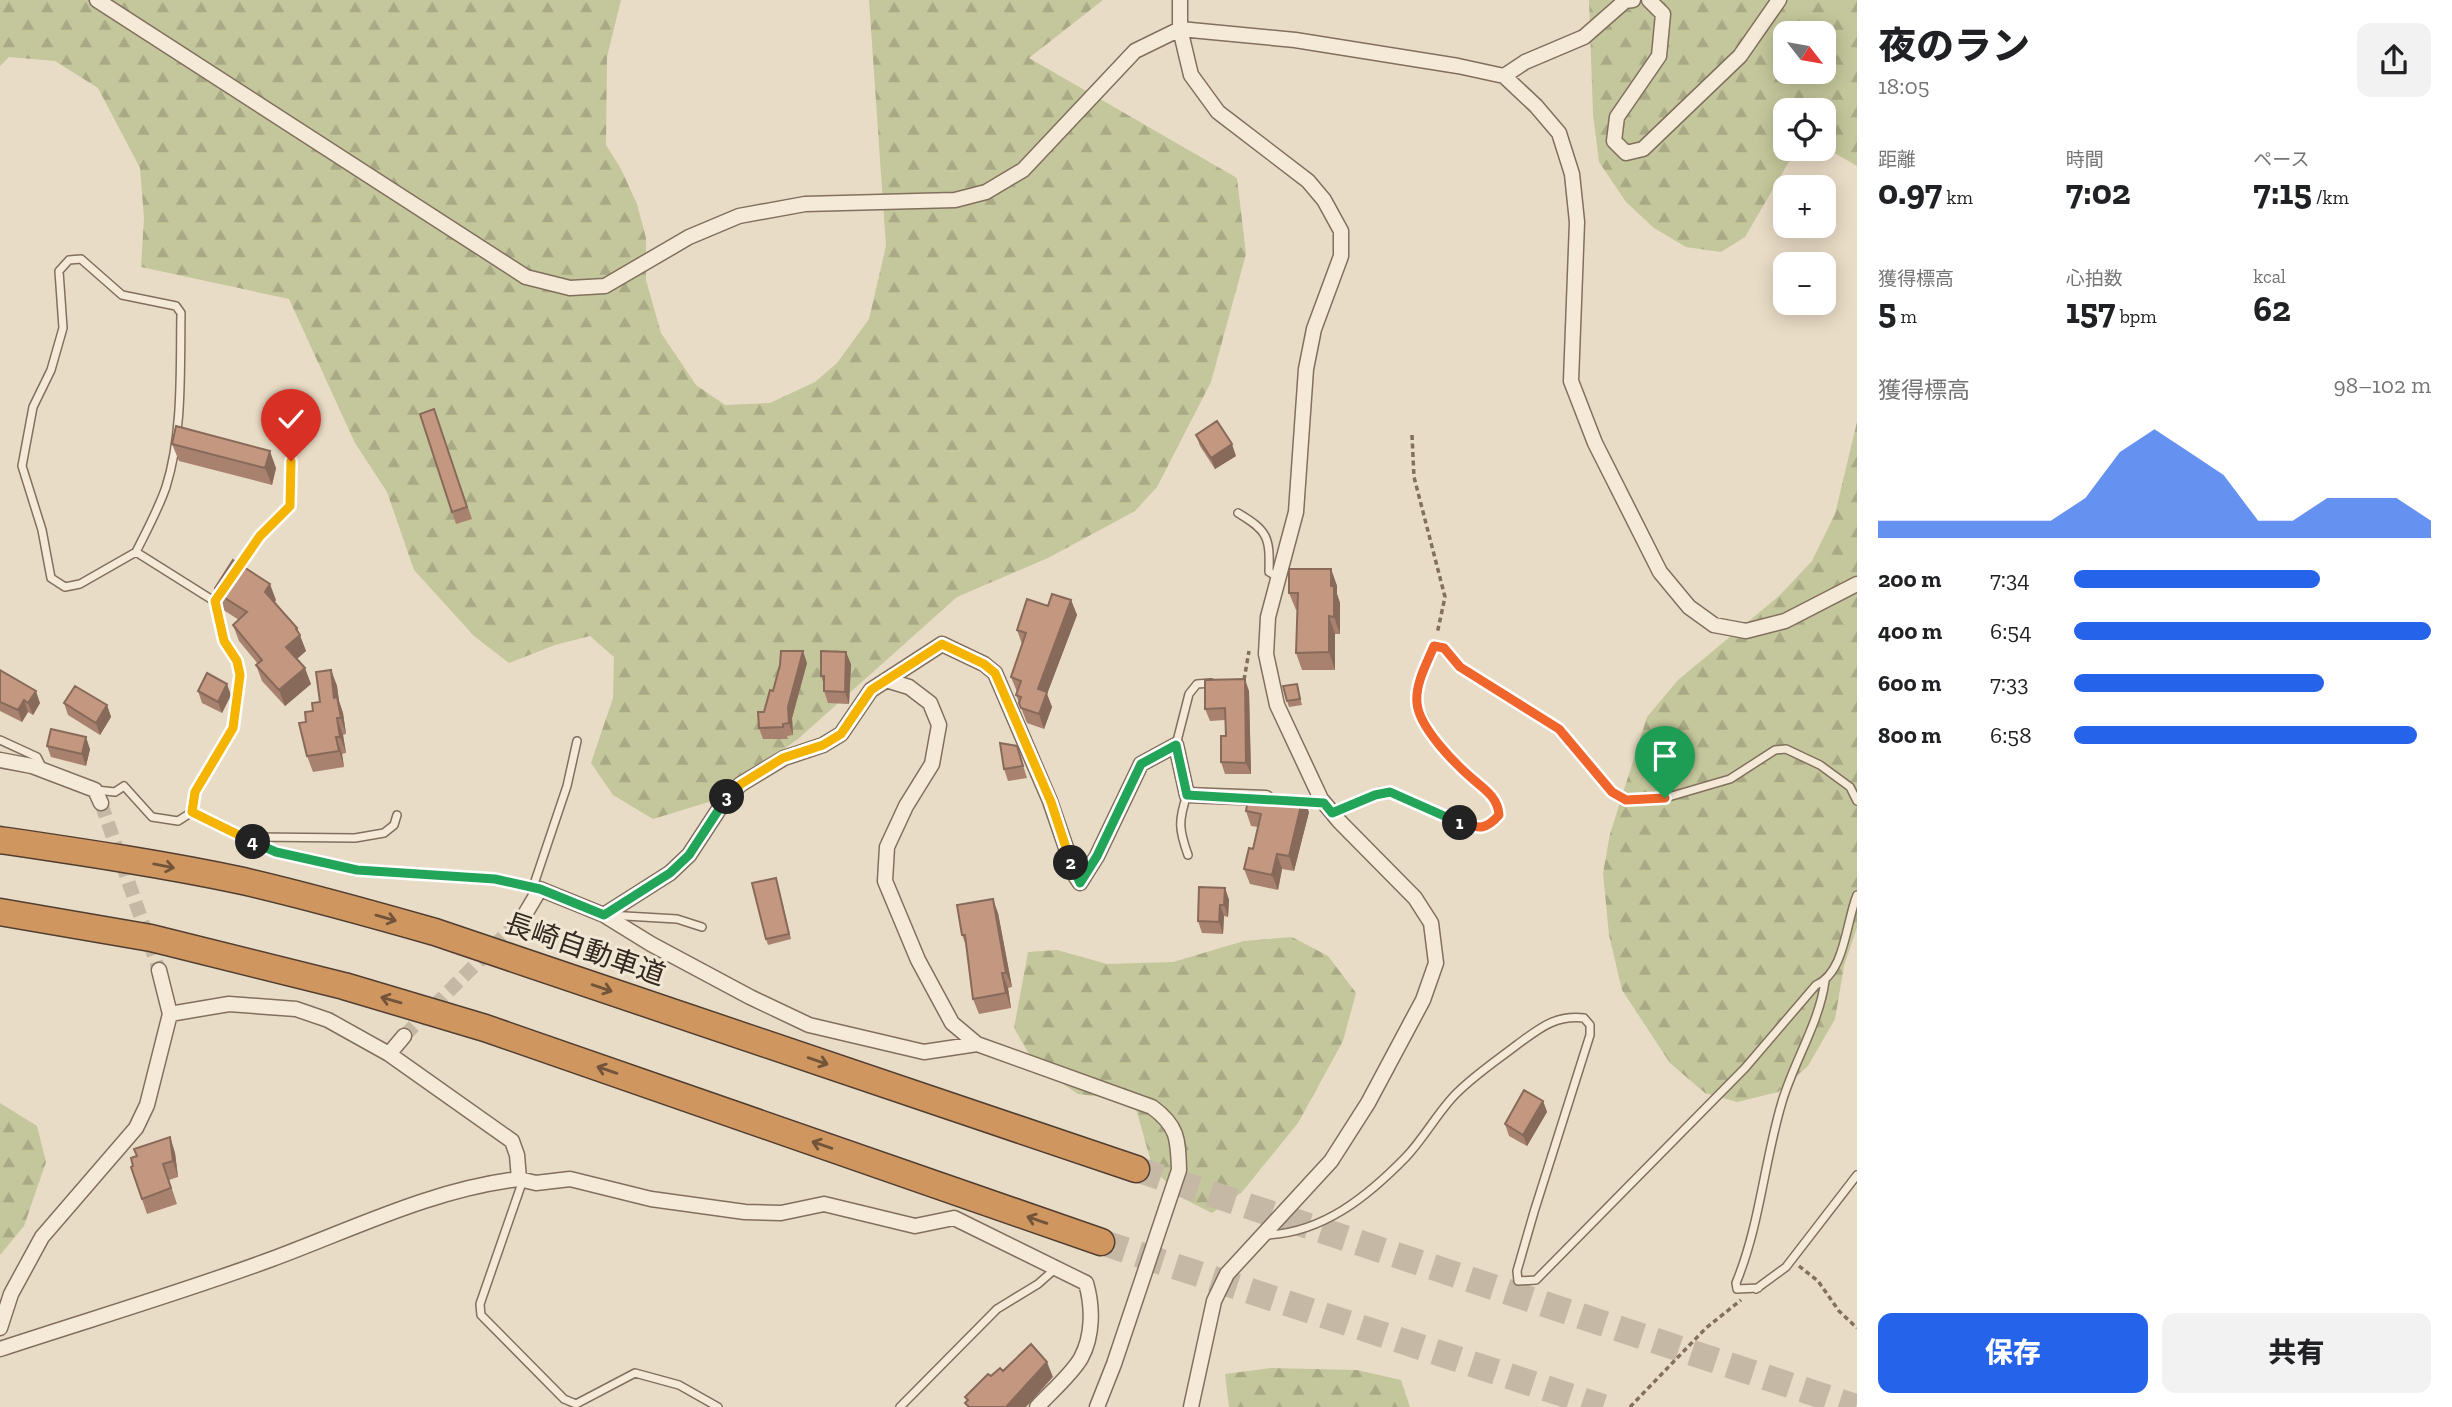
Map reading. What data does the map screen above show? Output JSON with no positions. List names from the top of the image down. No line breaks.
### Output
{"streets":{"highway":["長崎自動車道"]},"north":"bottom right","page":{"heading":["夜のラン","18:05"],"map_buttons":["+","−"],"stats":[["距離","0.97 km"],["時間","7:02"],["ペース","7:15 /km"],["獲得標高","5 m"],["心拍数","157 bpm"],["kcal","62"]],"chart":["獲得標高","98–102 m"],"list":[{"name":"200 m","note":"7:34"},{"name":"400 m","note":"6:54"},{"name":"600 m","note":"7:33"},{"name":"800 m","note":"6:58"}],"pins":["3","1","4","2"],"buttons":["保存","共有"]}}
